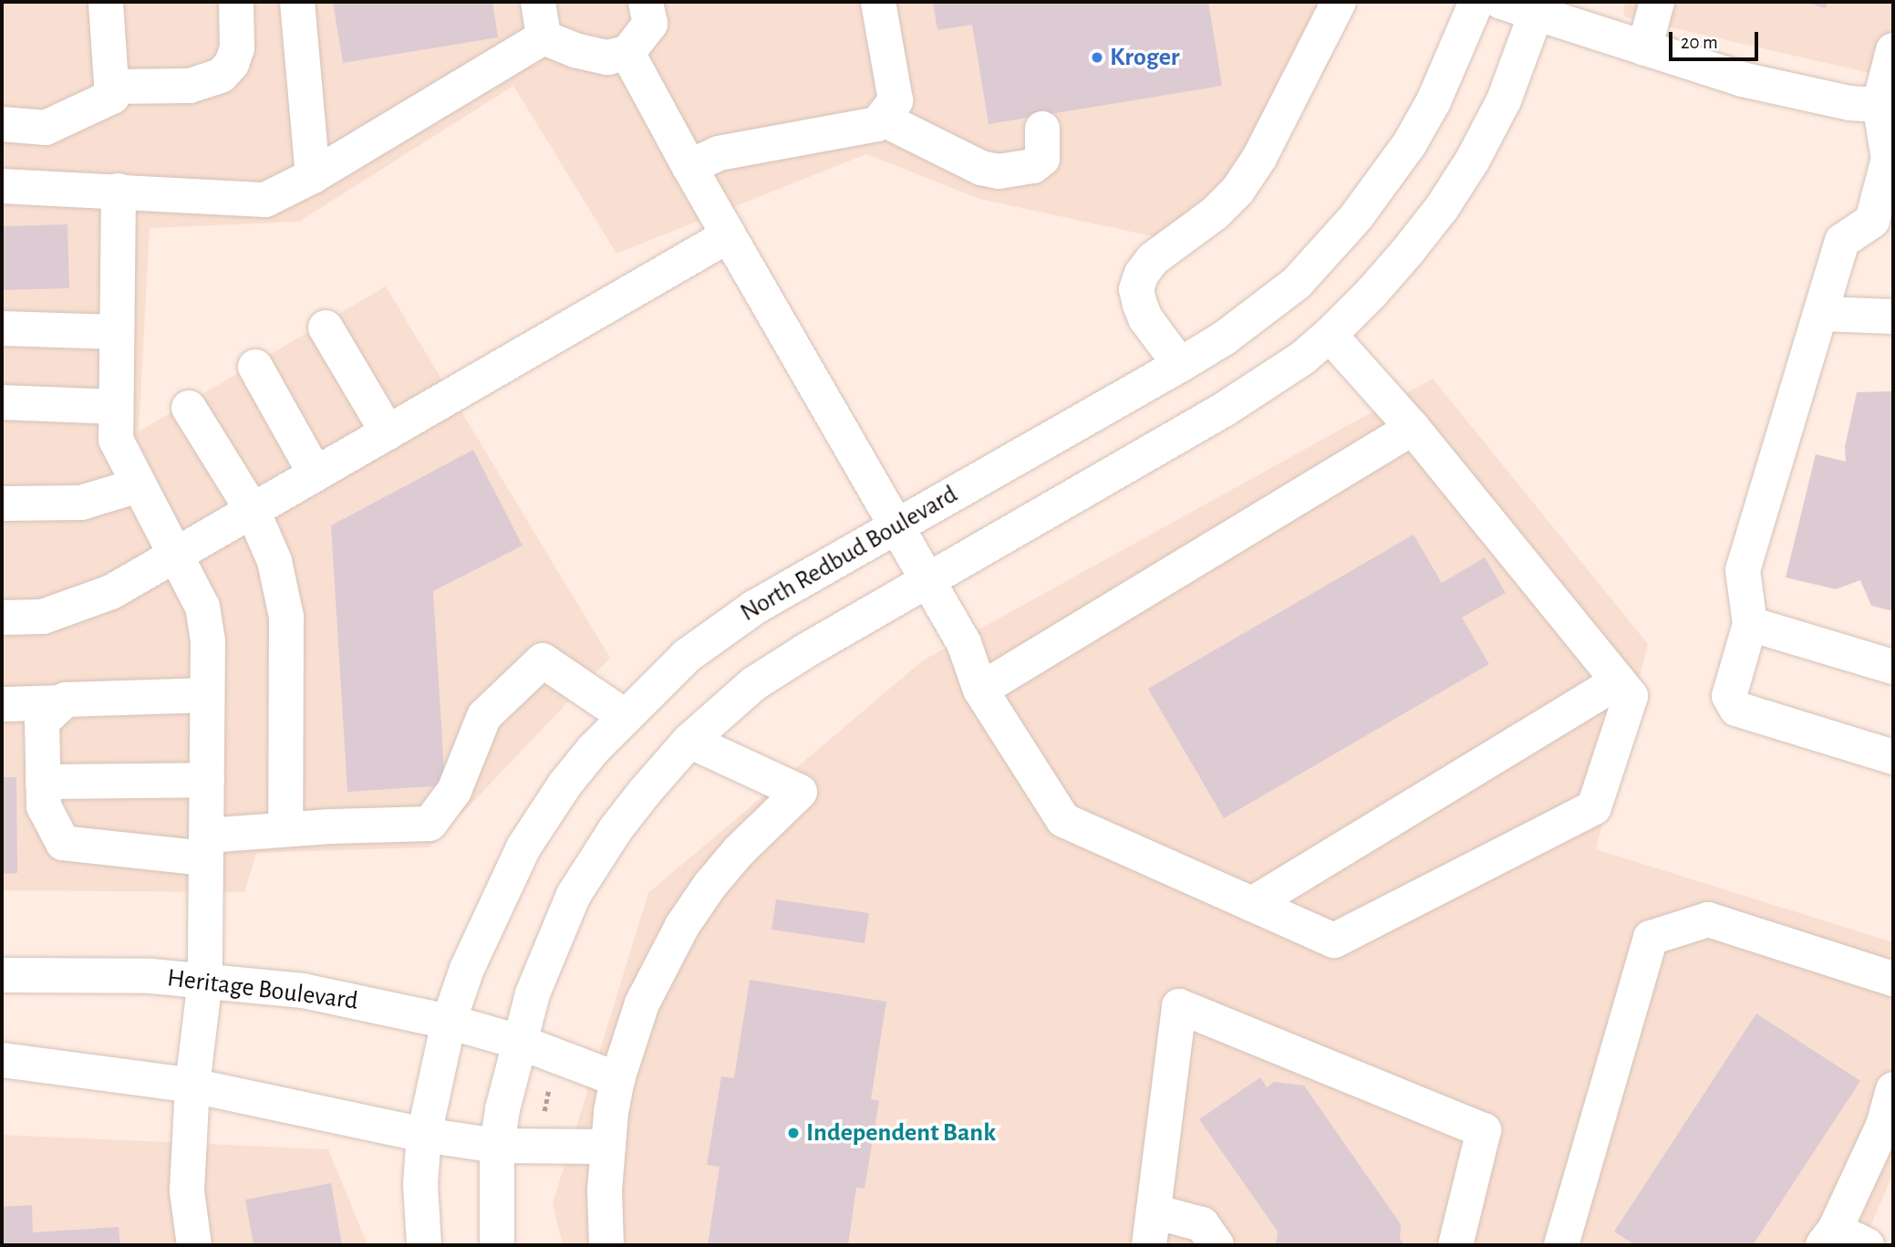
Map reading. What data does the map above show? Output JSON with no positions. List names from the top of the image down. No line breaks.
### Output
{"streets":{"street":["North Redbud Boulevard","Heritage Boulevard"]},"crossings":[["North Redbud Boulevard","Heritage Boulevard"]],"places":["Kroger","Independent Bank"],"scale_bar":"20 m"}
